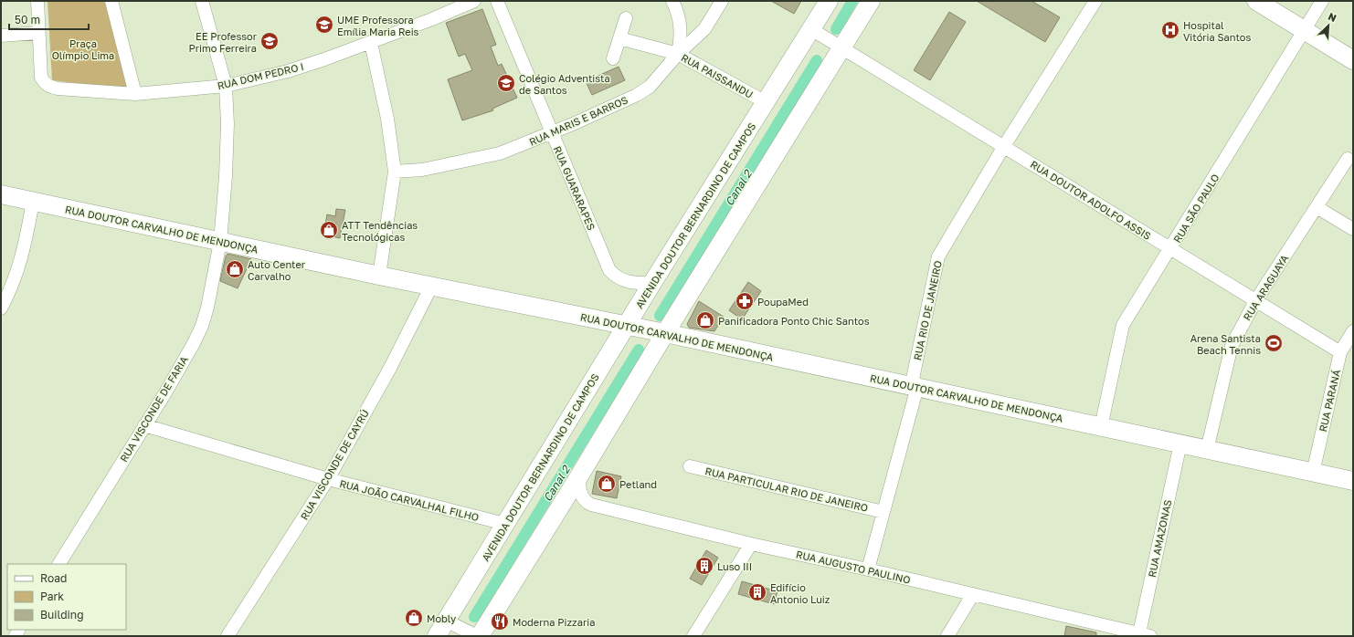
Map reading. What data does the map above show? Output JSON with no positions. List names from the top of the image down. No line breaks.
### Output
{"streets":{"main road":["AVENIDA DOUTOR BERNARDINO DE CAMPOS","RUA DOUTOR CARVALHO DE MENDONÇA"],"street":["RUA DOM PEDRO I","RUA PAISSANDU","RUA MARIS E BARROS","RUA GUARARAPES","RUA DOUTOR ADOLFO ASSIS","RUA SÃO PAULO","RUA ARAGUAYA","RUA RIO DE JANEIRO","RUA PARANÁ","RUA VISCONDE DE FARIA","RUA VISCONDE DE CAYRÚ","RUA PARTICULAR RIO DE JANEIRO","RUA JOÃO CARVALHAL FILHO","RUA AMAZONAS","RUA AUGUSTO PAULINO"]},"crossings":[["RUA DOM PEDRO I","RUA VISCONDE DE FARIA"],["RUA PAISSANDU","RUA MARIS E BARROS"],["RUA PAISSANDU","AVENIDA DOUTOR BERNARDINO DE CAMPOS"],["RUA MARIS E BARROS","RUA GUARARAPES"],["RUA GUARARAPES","AVENIDA DOUTOR BERNARDINO DE CAMPOS"],["RUA DOUTOR ADOLFO ASSIS","RUA SÃO PAULO"],["RUA DOUTOR ADOLFO ASSIS","AVENIDA DOUTOR BERNARDINO DE CAMPOS"],["RUA DOUTOR ADOLFO ASSIS","RUA ARAGUAYA"],["RUA DOUTOR ADOLFO ASSIS","RUA RIO DE JANEIRO"],["RUA DOUTOR ADOLFO ASSIS","RUA PARANÁ"],["RUA SÃO PAULO","RUA DOUTOR CARVALHO DE MENDONÇA"],["AVENIDA DOUTOR BERNARDINO DE CAMPOS","RUA DOUTOR CARVALHO DE MENDONÇA"],["AVENIDA DOUTOR BERNARDINO DE CAMPOS","RUA JOÃO CARVALHAL FILHO"],["RUA DOUTOR CARVALHO DE MENDONÇA","RUA ARAGUAYA"],["RUA DOUTOR CARVALHO DE MENDONÇA","RUA RIO DE JANEIRO"],["RUA DOUTOR CARVALHO DE MENDONÇA","RUA PARANÁ"],["RUA DOUTOR CARVALHO DE MENDONÇA","RUA VISCONDE DE FARIA"],["RUA DOUTOR CARVALHO DE MENDONÇA","RUA VISCONDE DE CAYRÚ"],["RUA DOUTOR CARVALHO DE MENDONÇA","RUA AMAZONAS"],["RUA RIO DE JANEIRO","RUA PARTICULAR RIO DE JANEIRO"],["RUA RIO DE JANEIRO","RUA AUGUSTO PAULINO"],["RUA VISCONDE DE FARIA","RUA JOÃO CARVALHAL FILHO"],["RUA VISCONDE DE CAYRÚ","RUA JOÃO CARVALHAL FILHO"],["RUA AMAZONAS","RUA AUGUSTO PAULINO"]],"water":["Canal 2"],"parks":["Praça Olímpio Lima"],"places":{"school or university":["UME Professora Emília Maria Reis","EE Professor Primo Ferreira","Colégio Adventista de Santos"],"hospital":["Hospital Vitória Santos"],"shop":["ATT Tendências Tecnológicas","Auto Center Carvalho","Panificadora Ponto Chic Santos","Petland","Mobly"],"pharmacy":["PoupaMed"],"sports":["Arena Santista Beach Tennis"],"building":["Luso III","Edifício Antonio Luiz"],"restaurant":["Moderna Pizzaria"]},"legend":["Road","Park","Building"],"scale_bar":"50 m","north":"top right"}
